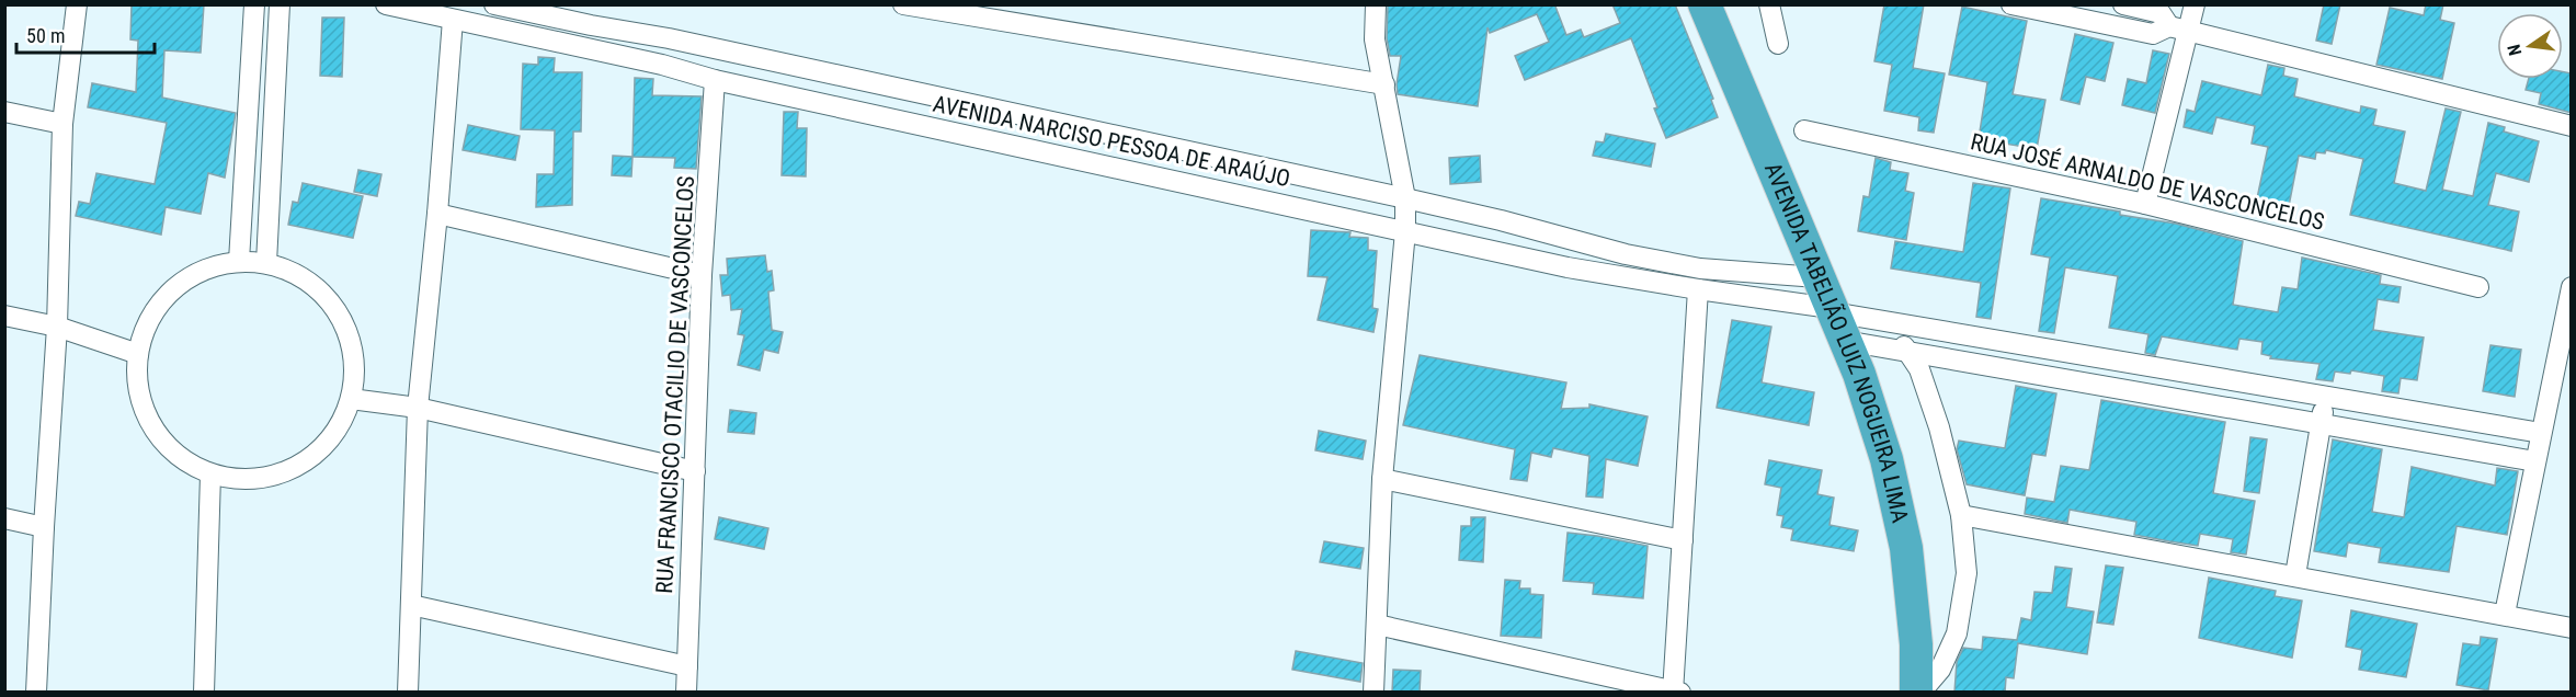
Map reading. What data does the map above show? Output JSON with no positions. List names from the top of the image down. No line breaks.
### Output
{"streets":{"highway":["AVENIDA TABELIÃO LUIZ NOGUEIRA LIMA"],"street":["AVENIDA NARCISO PESSOA DE ARAÚJO","RUA JOSÉ ARNALDO DE VASCONCELOS","RUA FRANCISCO OTACILIO DE VASCONCELOS"]},"crossings":[["AVENIDA NARCISO PESSOA DE ARAÚJO","AVENIDA TABELIÃO LUIZ NOGUEIRA LIMA"],["AVENIDA NARCISO PESSOA DE ARAÚJO","RUA FRANCISCO OTACILIO DE VASCONCELOS"]],"scale_bar":"50 m","north":"left"}
